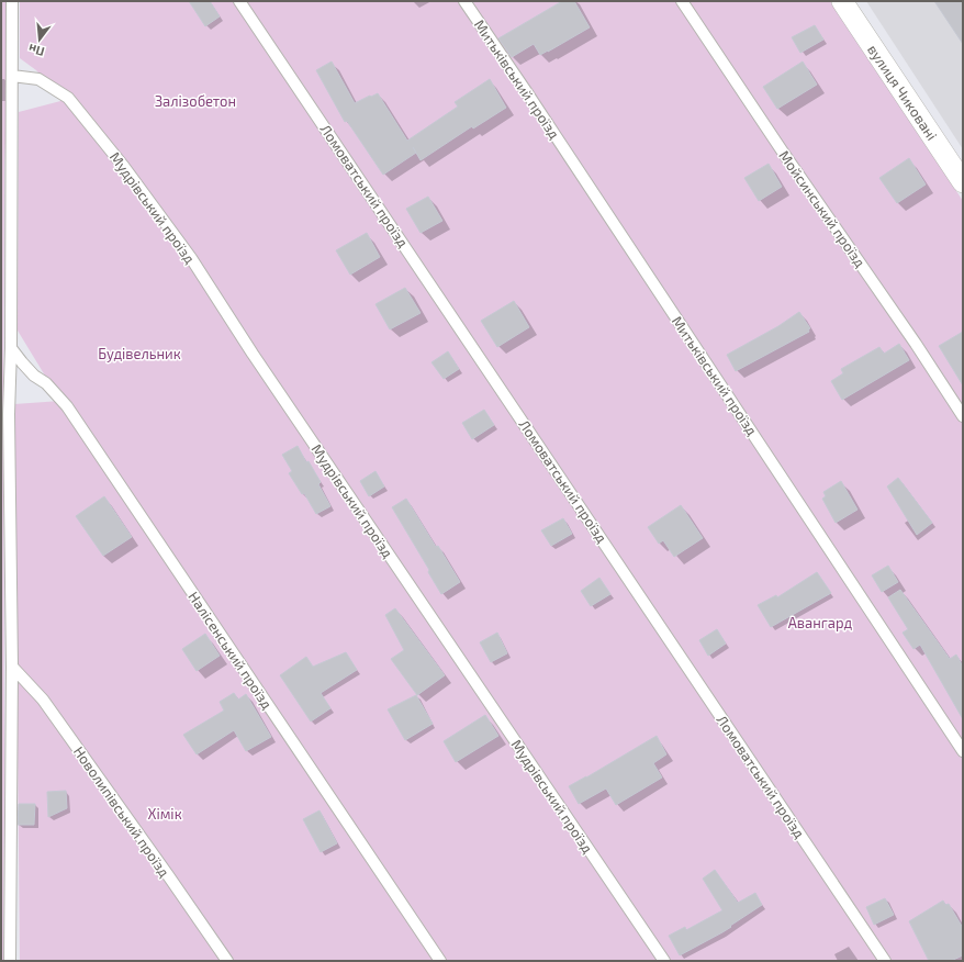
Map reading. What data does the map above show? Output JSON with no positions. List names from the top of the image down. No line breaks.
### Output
{"streets":{"street":["вулиця Чиковані"],"lane":["Митьківський проїзд","Ломоватський проїзд","Мудрівський проїзд","Мойсинський проїзд","Налісенський проїзд","Новолипівський проїзд"]},"parks":["Залізобетон","Будівельник","Авангард","Хімік"],"north":"bottom"}
